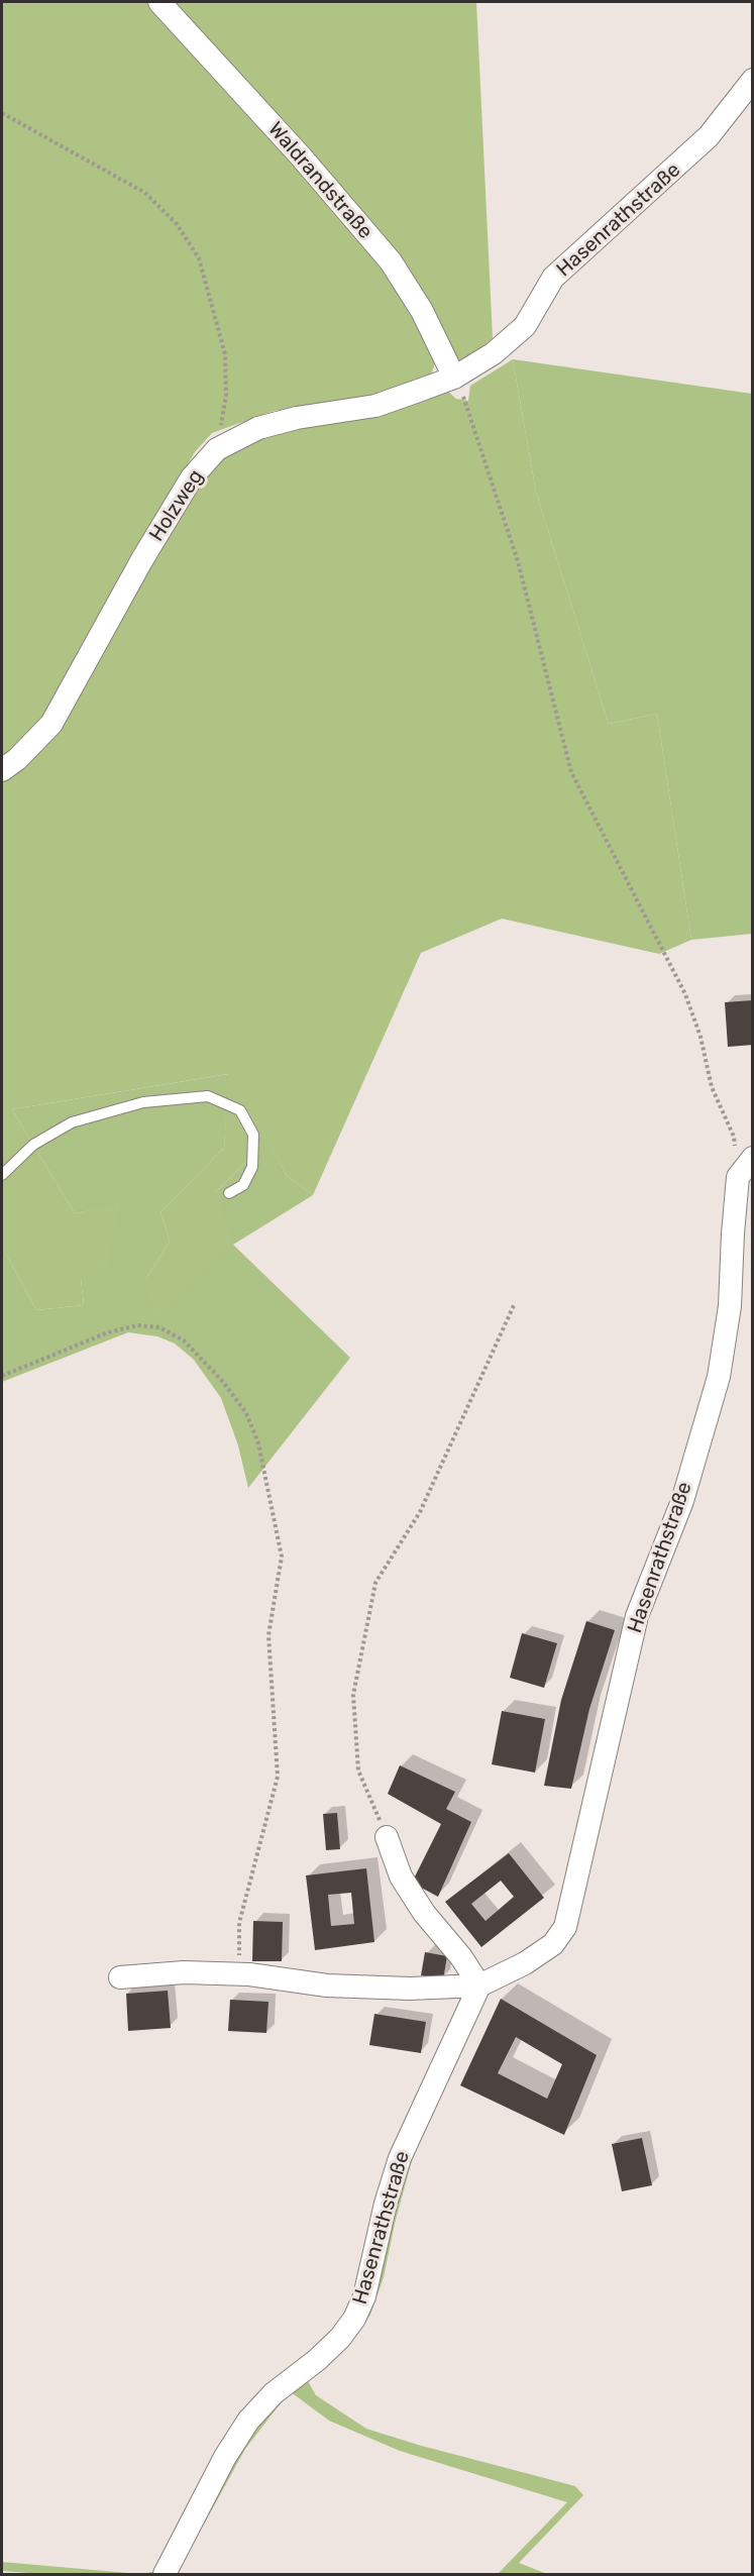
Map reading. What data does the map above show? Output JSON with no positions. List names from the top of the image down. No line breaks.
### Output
{"streets":{"street":["Waldrandstraße","Hasenrathstraße","Holzweg"]},"crossings":[["Waldrandstraße","Hasenrathstraße"],["Waldrandstraße","Holzweg"],["Hasenrathstraße","Holzweg"]]}
